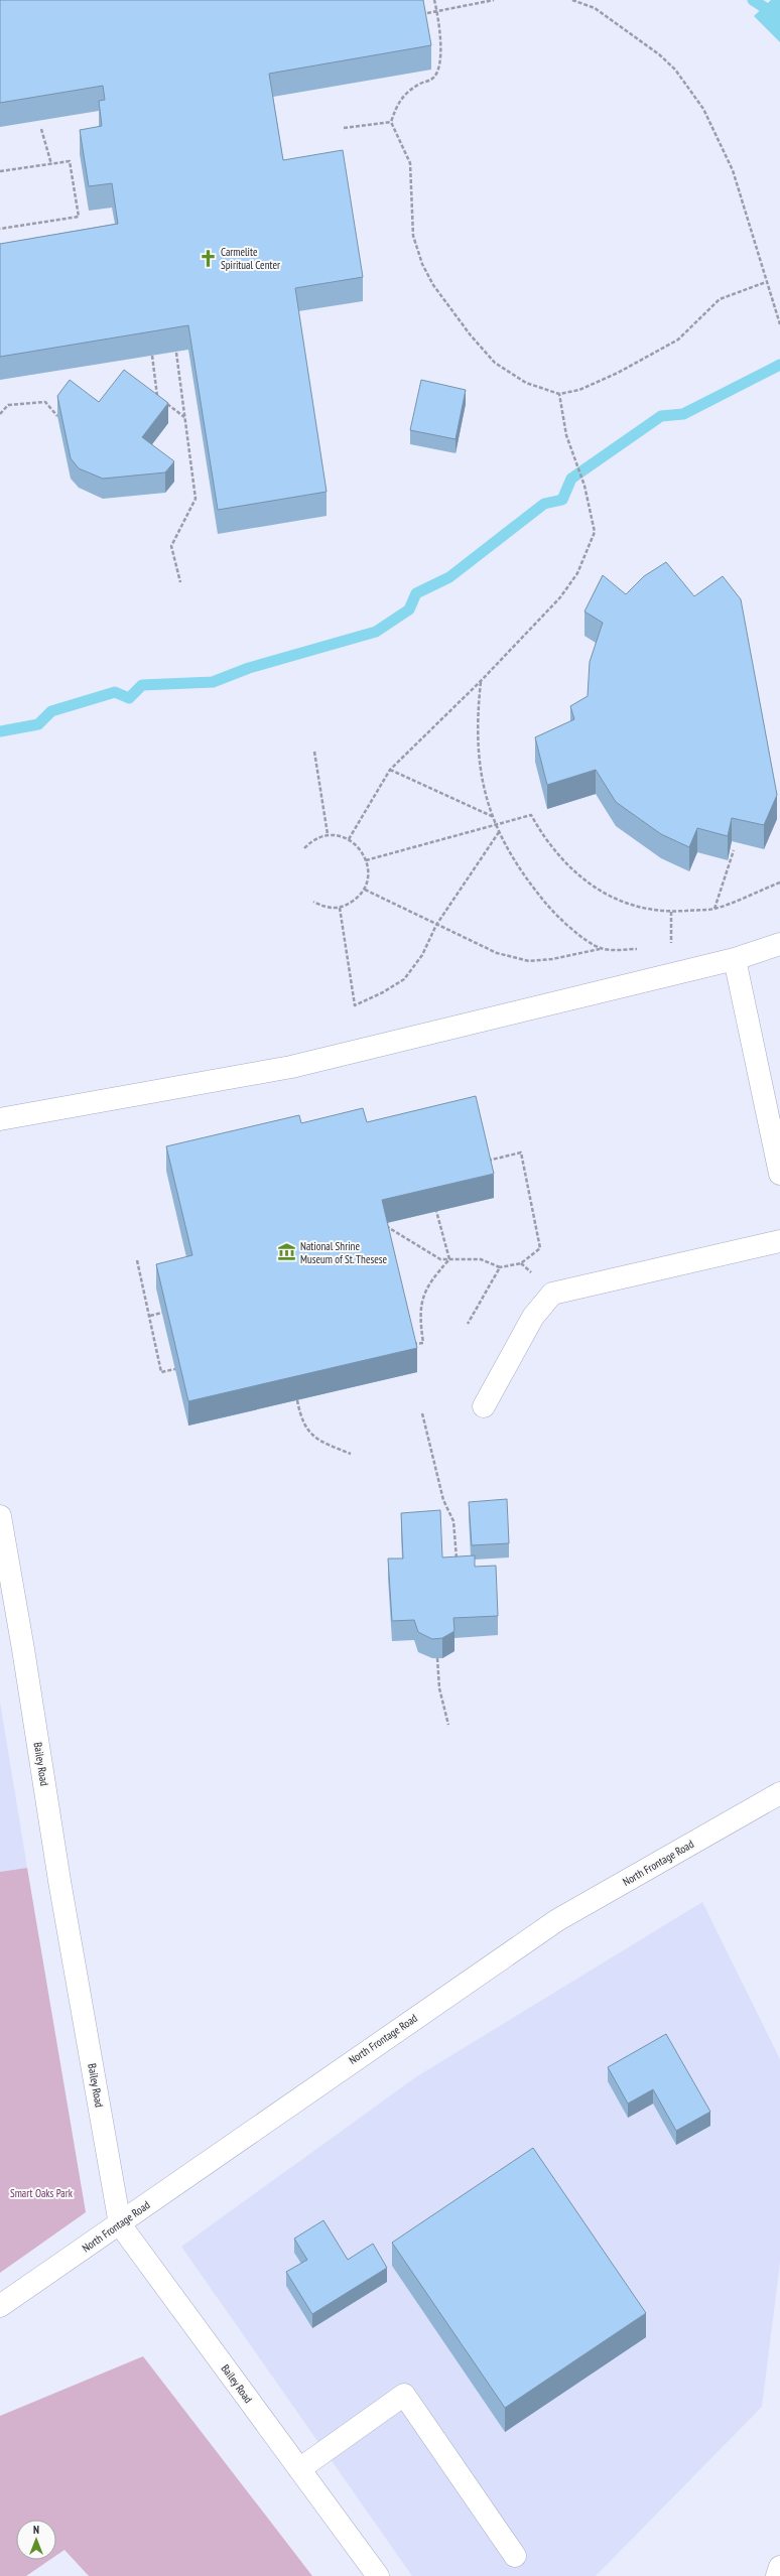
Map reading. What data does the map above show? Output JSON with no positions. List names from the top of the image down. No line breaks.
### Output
{"streets":{"main road":["Bailey Road","North Frontage Road"]},"crossings":[["Bailey Road","North Frontage Road"]],"parks":["Smart Oaks Park"],"places":{"church":["Carmelite Spiritual Center"],"museum":["National Shrine Museum of St. Thesese"]},"north":"top"}
